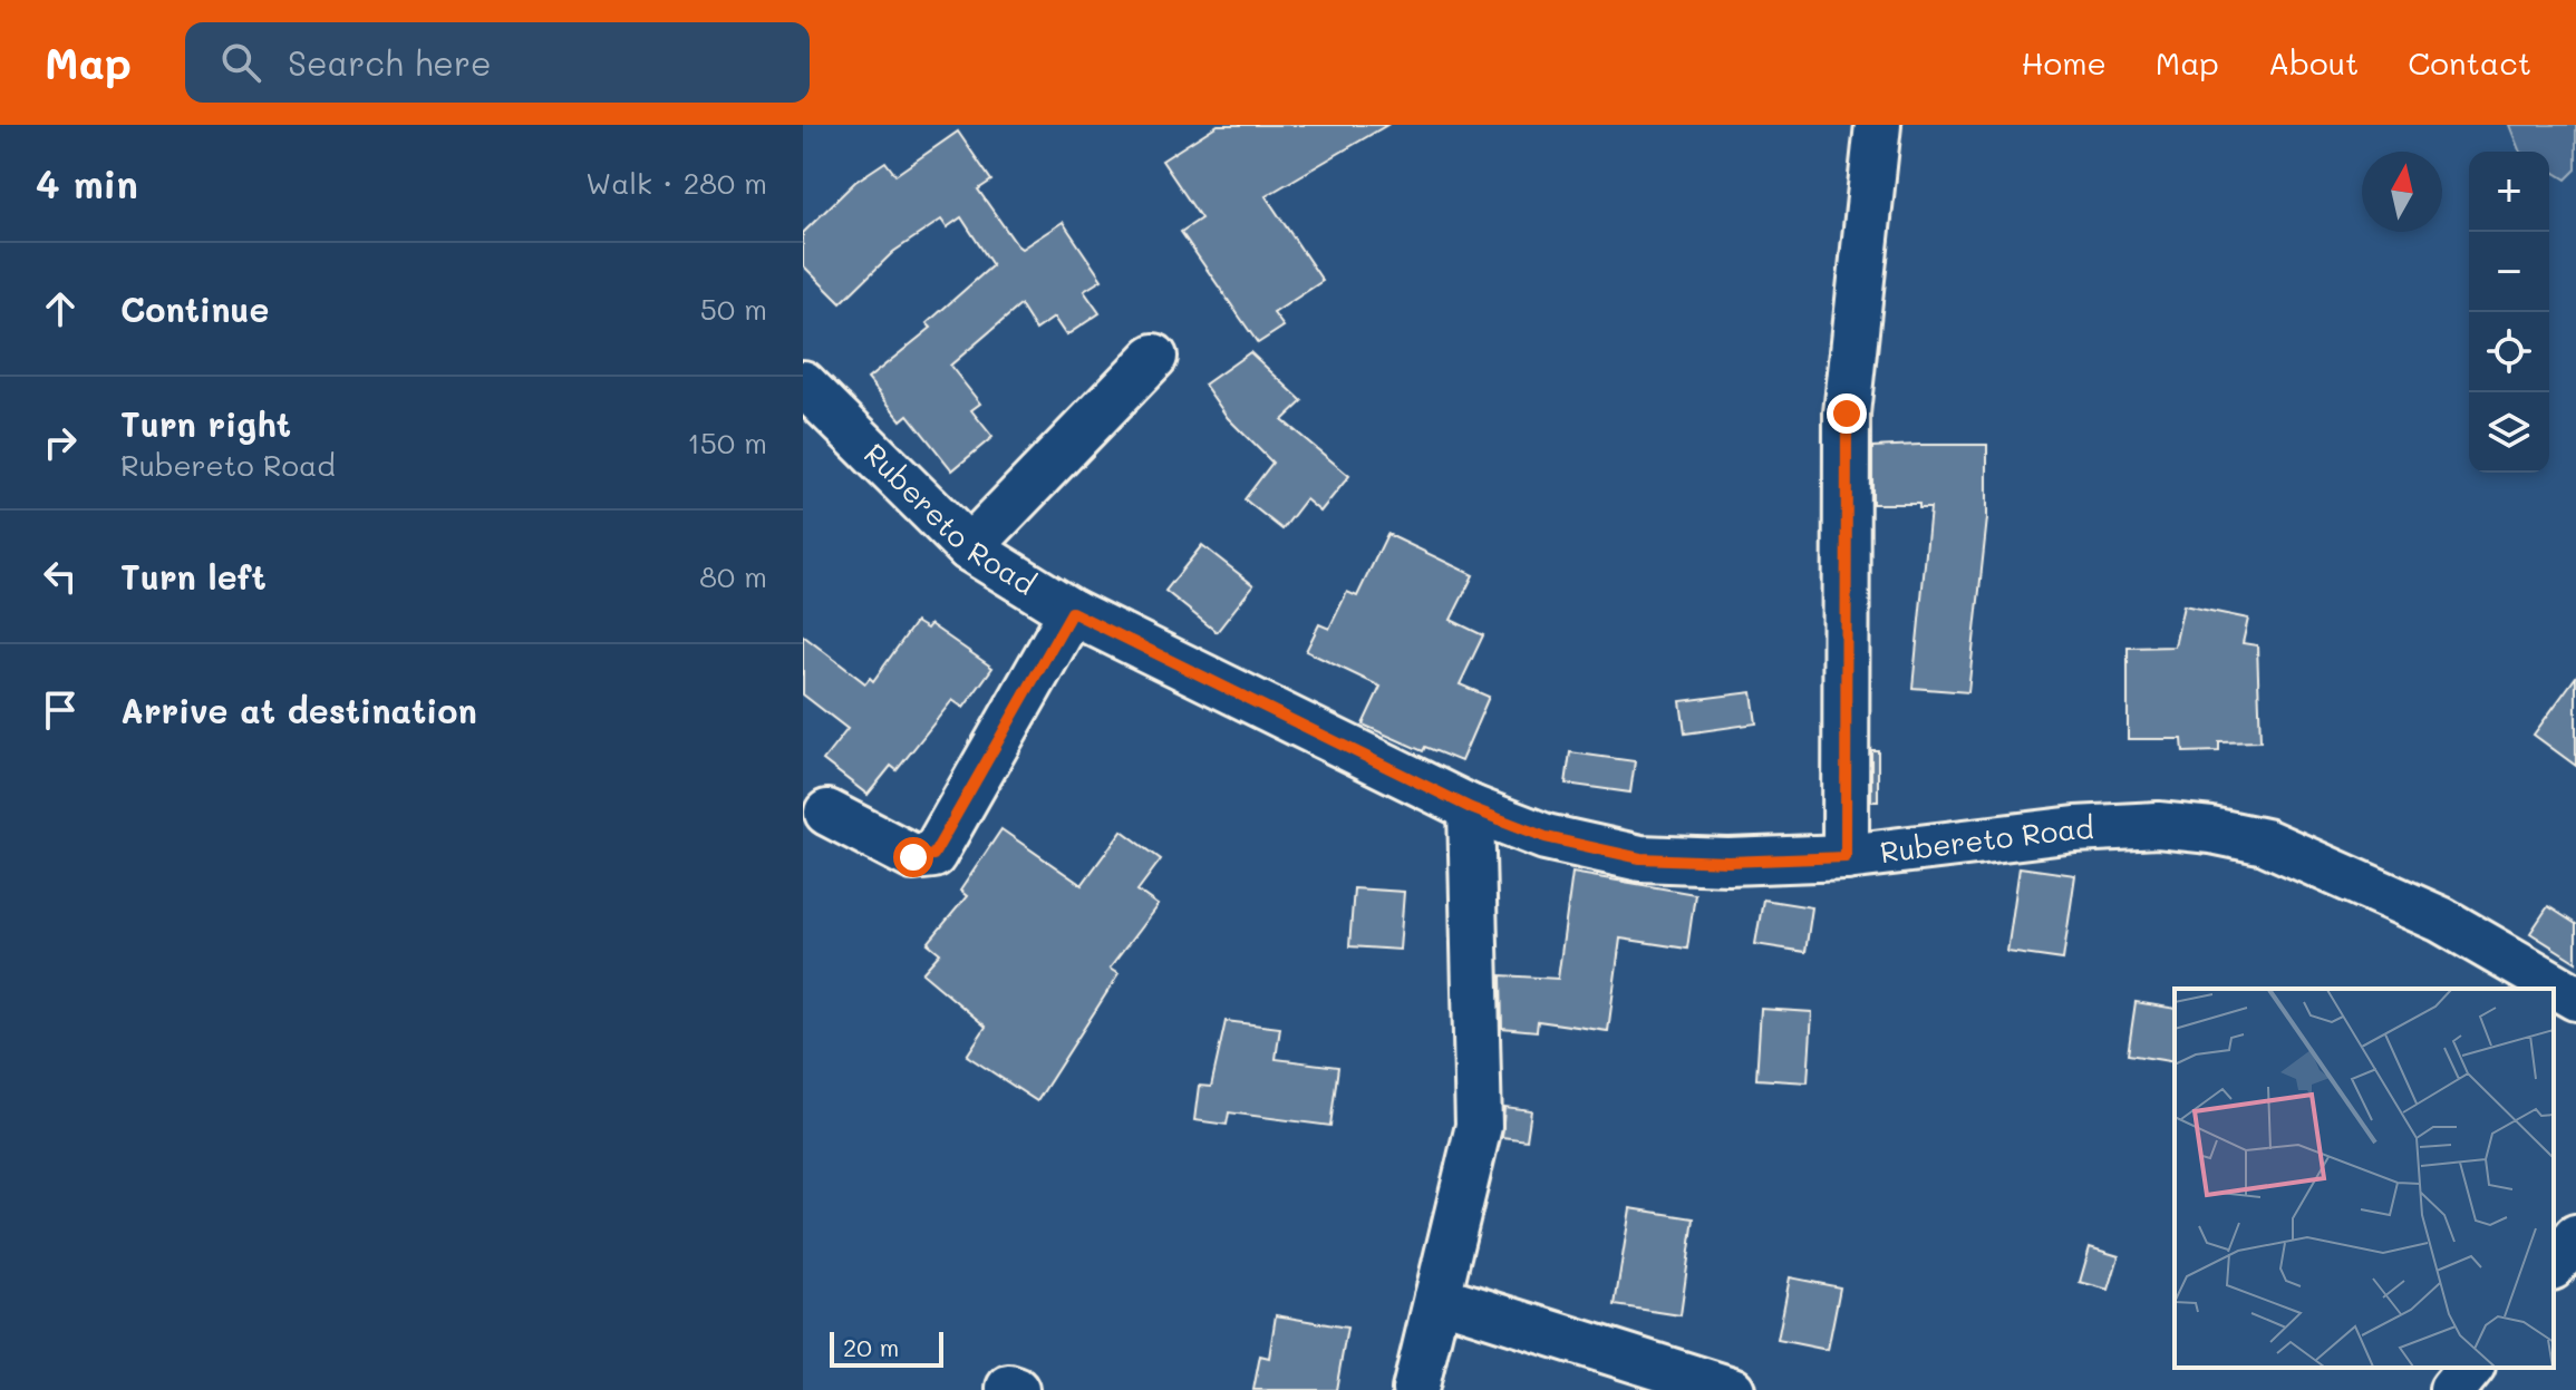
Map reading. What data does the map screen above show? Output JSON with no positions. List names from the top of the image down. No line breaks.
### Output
{"streets":{"street":["Rubereto Road"]},"scale_bar":"20 m","north":"top","page":{"header":"Map","search":"Search here","nav":["Home","Map","About","Contact"],"heading":["4 min","Walk · 280 m"],"map_buttons":["+","−"],"list":[["Continue","50 m"],["Turn right","Rubereto Road","150 m"],["Turn left","80 m"],"Arrive at destination"],"scale":"20 m"}}
